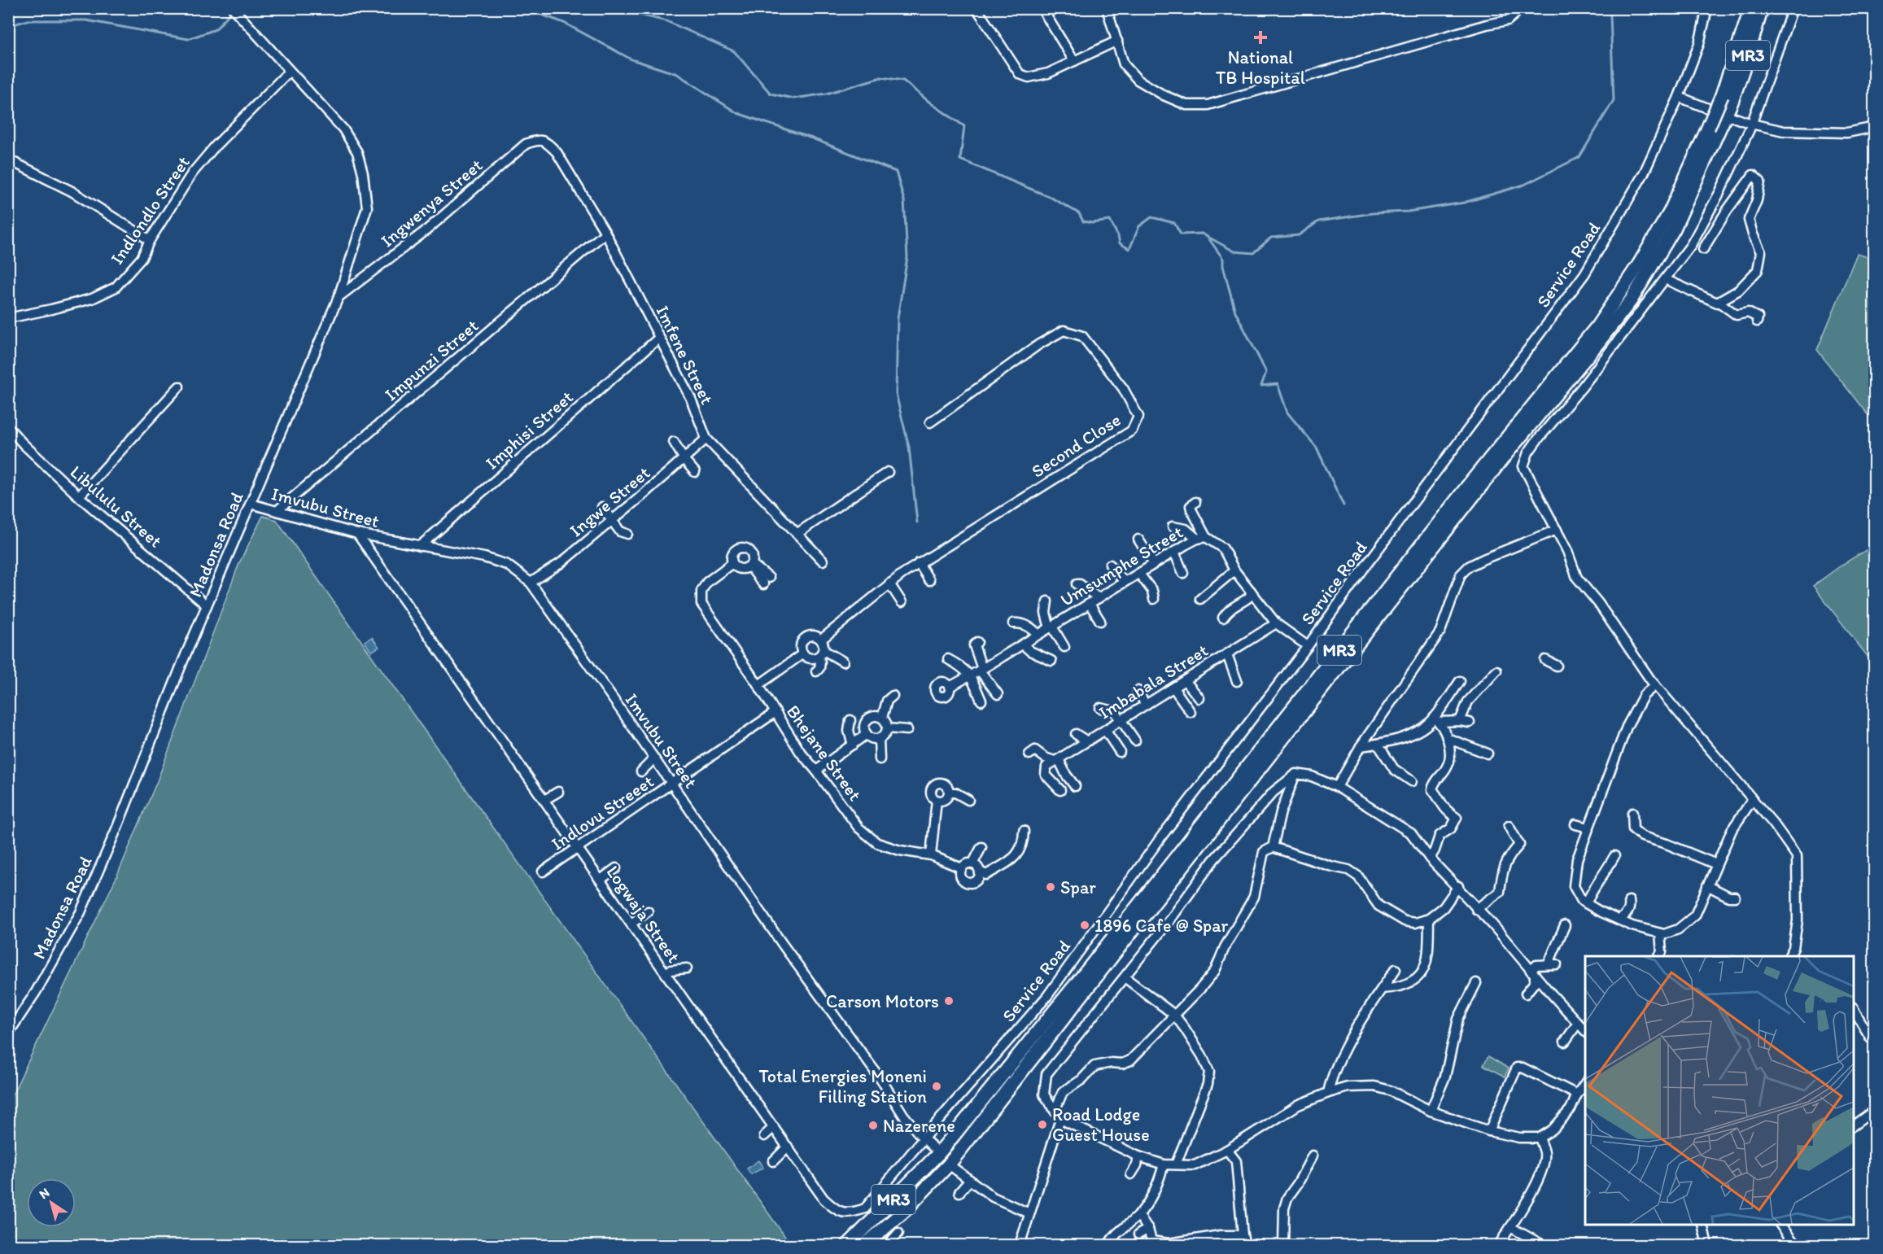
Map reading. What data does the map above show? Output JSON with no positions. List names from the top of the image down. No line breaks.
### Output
{"streets":{"highway":["MR3"],"street":["Ingwenya Street","Indlondlo Street","Service Road","Imfene Street","Impunzi Street","Imphisi Street","Second Close","Ingwe Street","Libululu Street","Imvubu Street","Madonsa Road","Umsumphe Street","Imbabala Street","Bhejane Street","Indlovu Streeet","Logwaja Street"]},"crossings":[["MR3","Imvubu Street"],["Ingwenya Street","Imfene Street"],["Ingwenya Street","Madonsa Road"],["Indlondlo Street","Madonsa Road"],["Service Road","Imvubu Street"],["Service Road","Umsumphe Street"],["Service Road","Logwaja Street"],["Imfene Street","Impunzi Street"],["Imfene Street","Imphisi Street"],["Imfene Street","Ingwe Street"],["Impunzi Street","Imvubu Street"],["Imphisi Street","Imvubu Street"],["Ingwe Street","Imvubu Street"],["Libululu Street","Madonsa Road"],["Imvubu Street","Madonsa Road"],["Imvubu Street","Indlovu Streeet"],["Imvubu Street","Logwaja Street"],["Umsumphe Street","Imbabala Street"],["Bhejane Street","Indlovu Streeet"],["Indlovu Streeet","Logwaja Street"]],"places":{"health":["National TB Hospital"],"other":["Spar","1896 Cafe @ Spar","Carson Motors","Total Energies Moneni Filling Station","Road Lodge Guest House","Nazerene"]},"north":"top left"}
